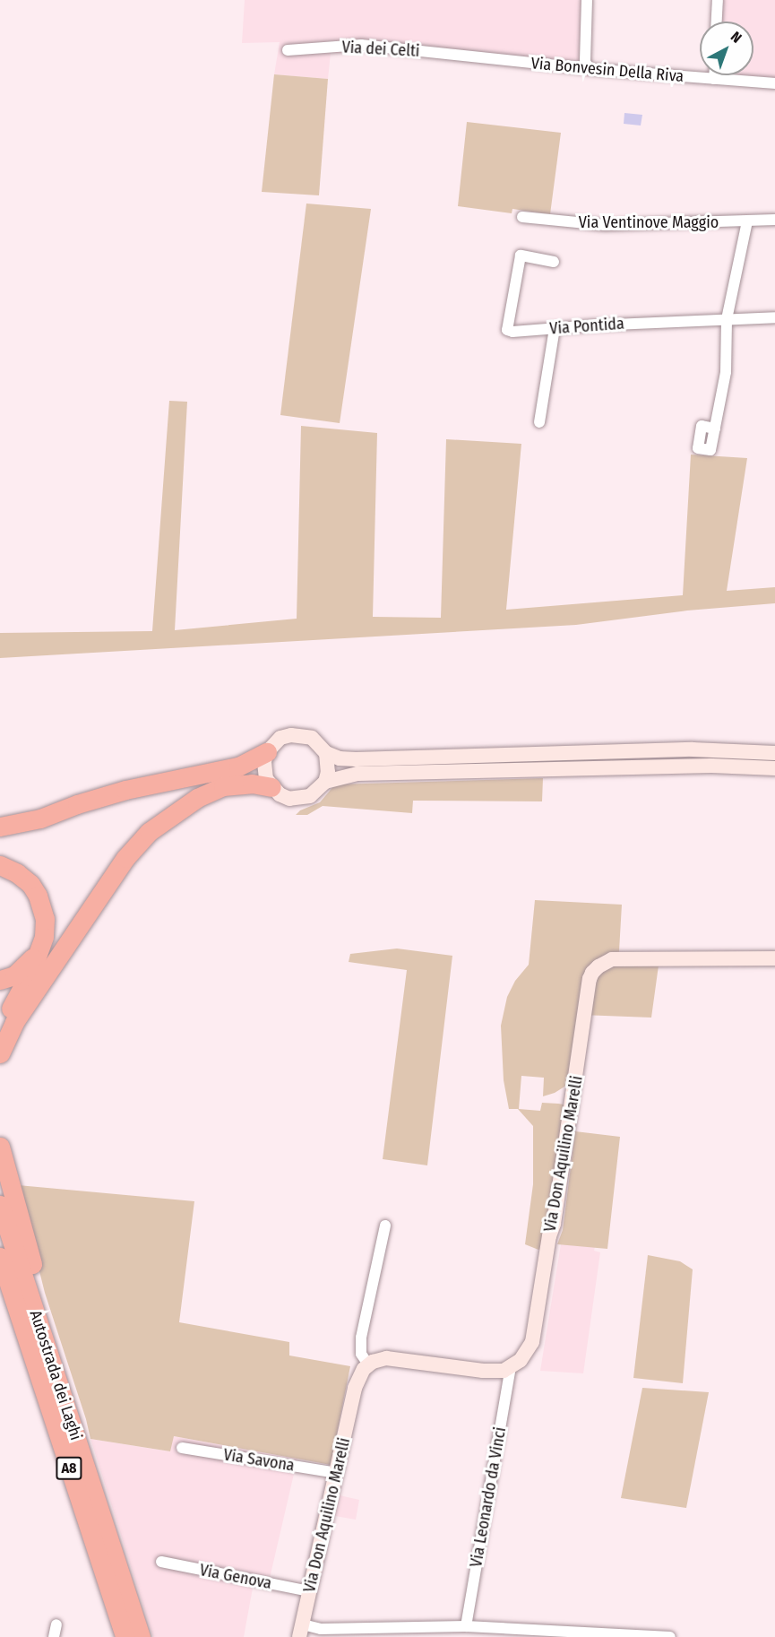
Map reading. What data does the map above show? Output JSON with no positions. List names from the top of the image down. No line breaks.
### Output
{"streets":{"highway":["Autostrada dei Laghi","A8"],"street":["Via dei Celti","Via Bonvesin Della Riva","Via Ventinove Maggio","Via Pontida","Via Don Aquilino Marelli","Via Savona","Via Leonardo da Vinci","Via Genova"]},"crossings":[["Via dei Celti","Via Bonvesin Della Riva"],["Via Don Aquilino Marelli","Via Savona"],["Via Don Aquilino Marelli","Via Leonardo da Vinci"],["Via Don Aquilino Marelli","Via Genova"]],"north":"top right"}
